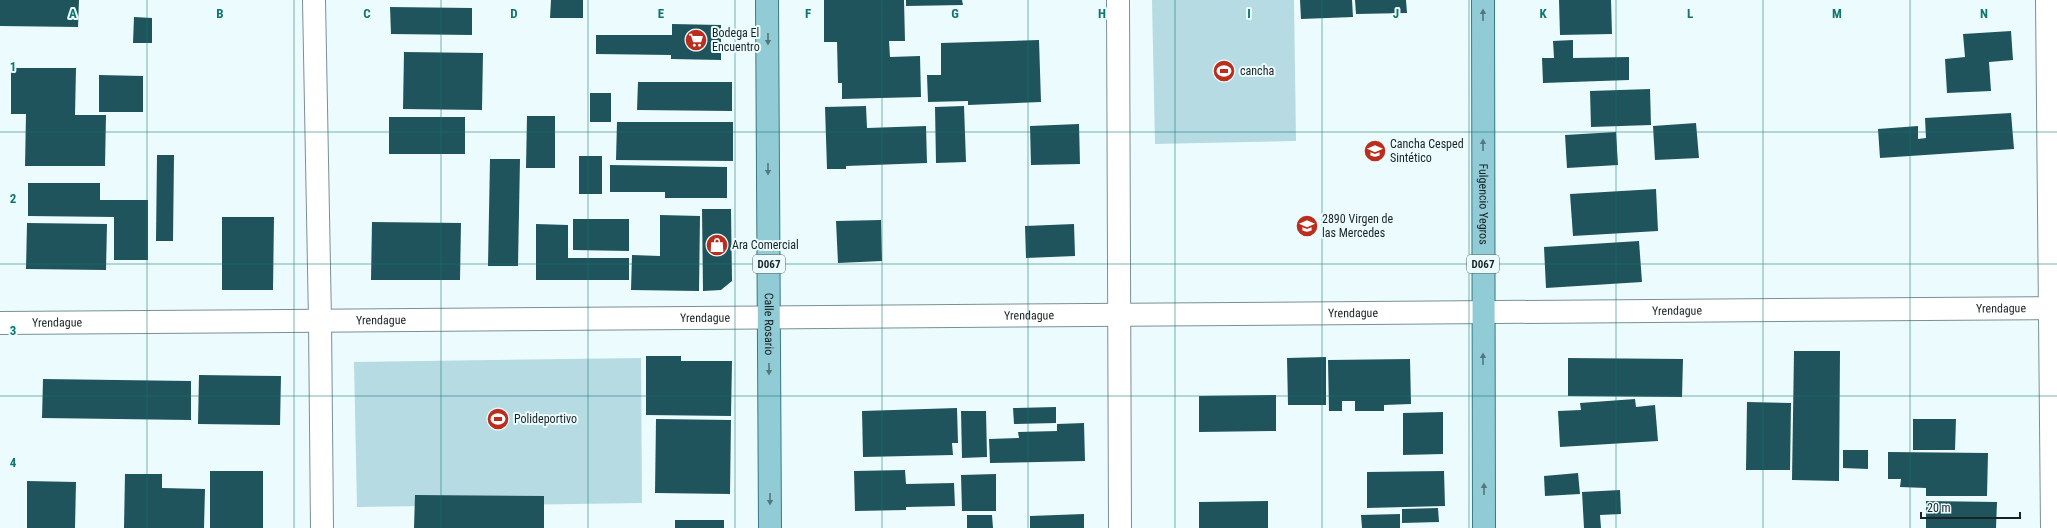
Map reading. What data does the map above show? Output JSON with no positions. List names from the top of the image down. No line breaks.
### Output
{"streets":{"main road":["Fulgencio Yegros","D067","Calle Rosario"],"street":["Yrendague"]},"crossings":[["Fulgencio Yegros","Yrendague"],["Yrendague","Calle Rosario"]],"one_way":["Fulgencio Yegros","Calle Rosario"],"places":{"supermarket":["Bodega El Encuentro"],"sports":["cancha","Polideportivo"],"school or university":["Cancha Cesped Sintético","2890 Virgen de las Mercedes"],"shop":["Ara Comercial"]},"scale_bar":"20 m","grid":{"columns":["A","B","C","D","E","F","G","H","I","J","K","L","M","N"],"rows":["1","2","3","4"]}}
